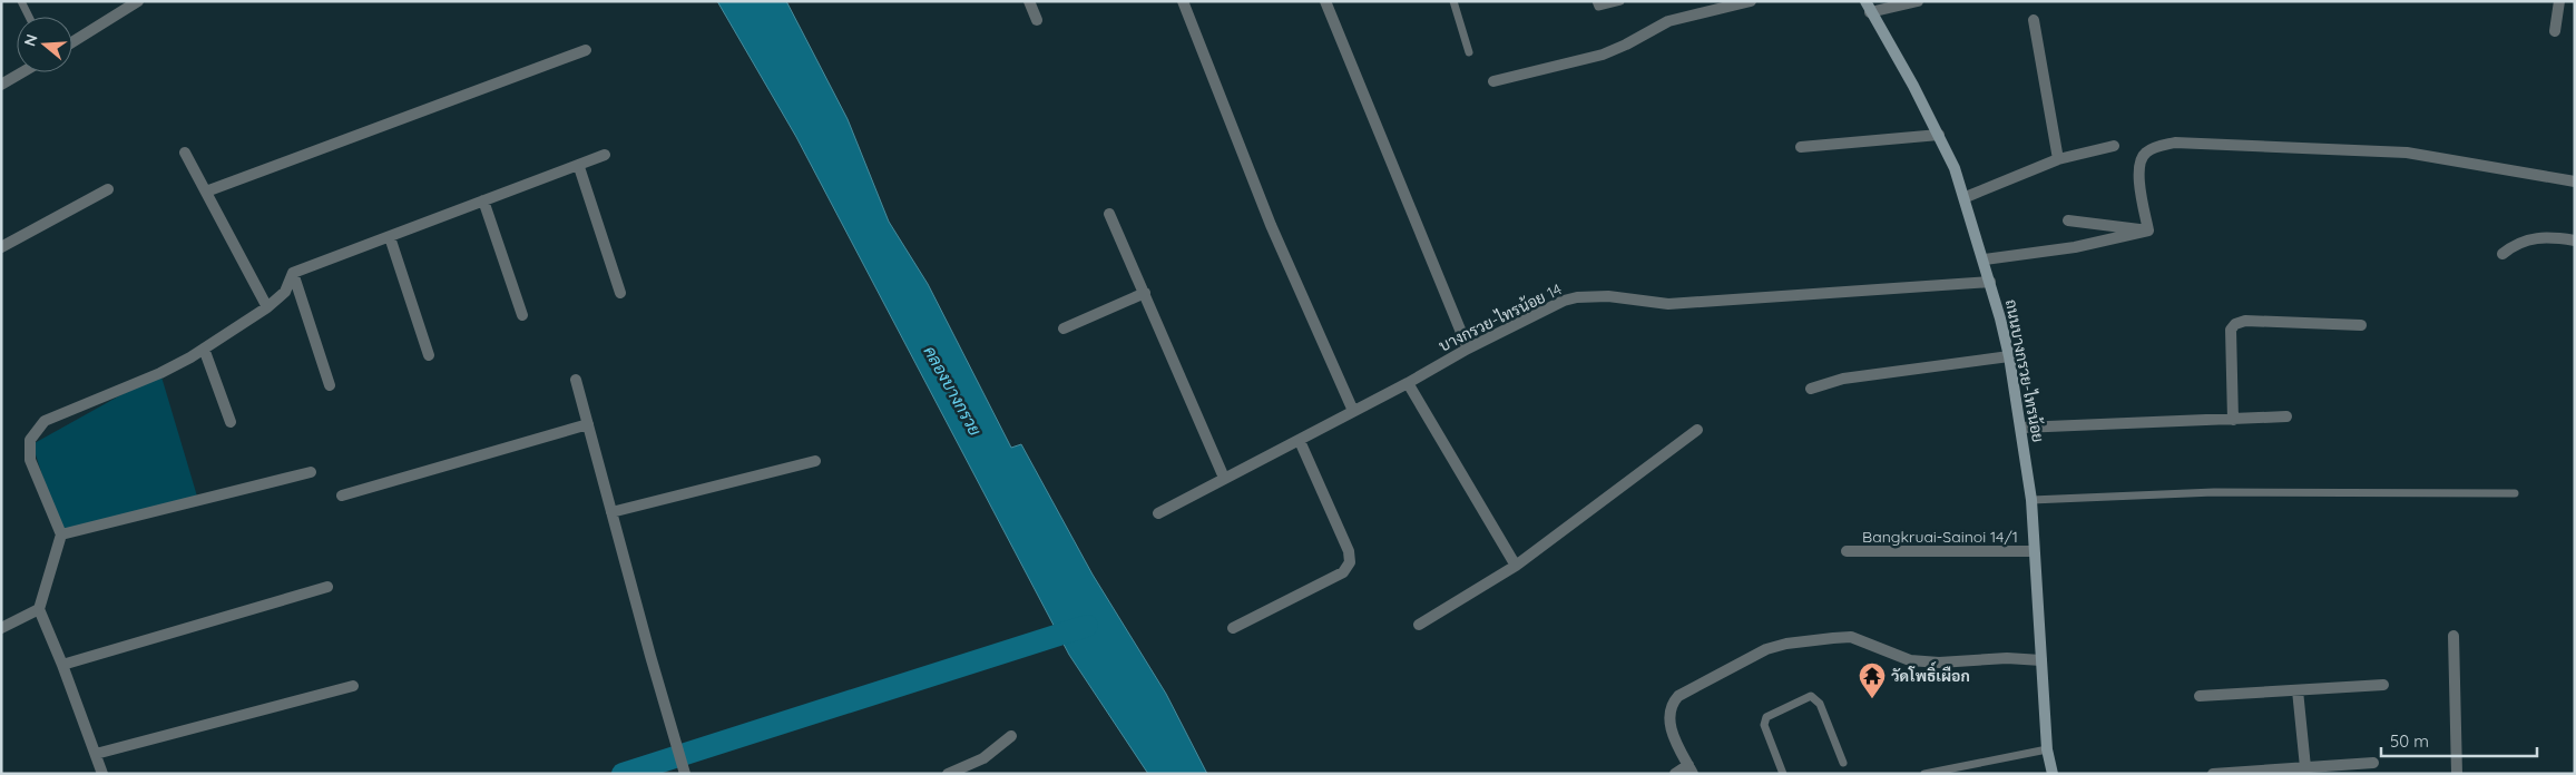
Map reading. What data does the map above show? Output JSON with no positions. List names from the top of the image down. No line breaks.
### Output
{"streets":{"main road":["ถนนบางกรวย-ไทรน้อย"],"street":["บางกรวย-ไทรน้อย 14","Bangkruai-Sainoi 14/1"]},"crossings":[["บางกรวย-ไทรน้อย 14","ถนนบางกรวย-ไทรน้อย"],["ถนนบางกรวย-ไทรน้อย","Bangkruai-Sainoi 14/1"]],"water":["คลองบางกรวย"],"places":{"temple":["วัดโพธิ์เผือก"]},"scale_bar":"50 m","north":"left"}
